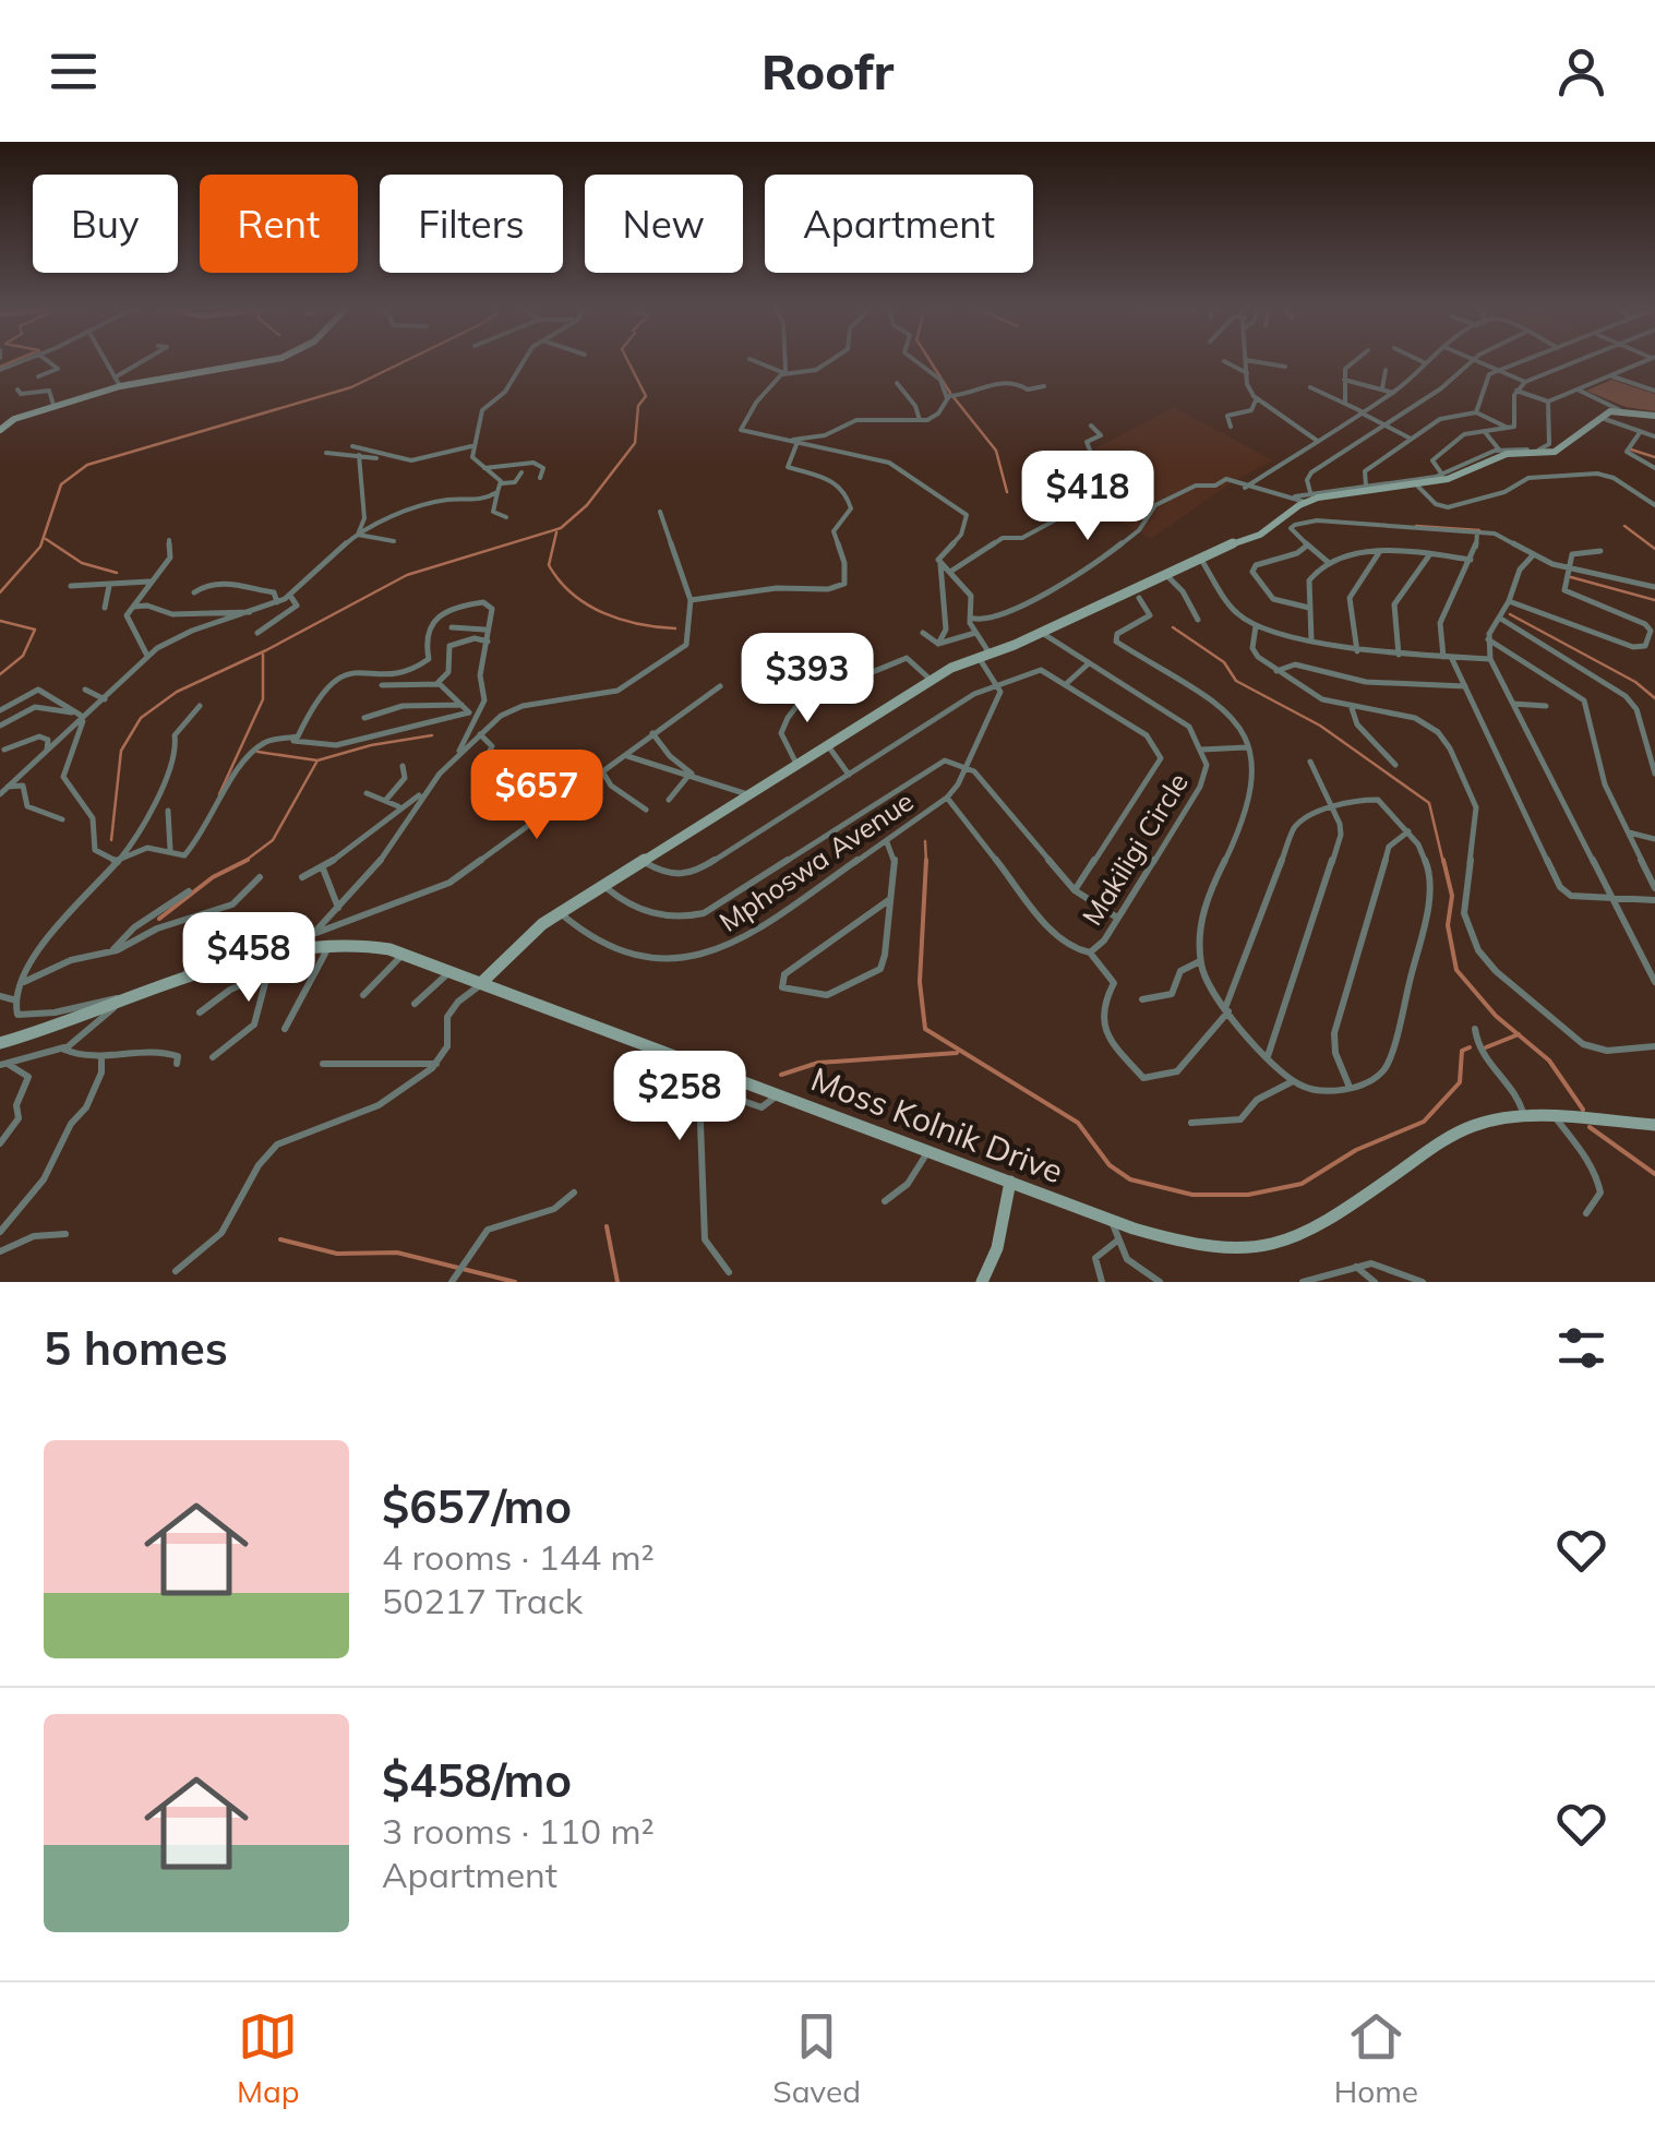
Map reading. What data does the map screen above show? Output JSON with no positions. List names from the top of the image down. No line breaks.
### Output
{"streets":{"street":["Makiligi Circle","Mphoswa Avenue","Moss Kolnik Drive"]},"crossings":[["Makiligi Circle","Mphoswa Avenue"]],"page":{"header":"Roofr","chip":["Buy","Rent","Filters","New","Apartment"],"price":["$418","$393","$657","$458","$258"],"heading":"5 homes","list":[{"name":"$657/mo","note":"4 rooms · 144 m² · 50217 Track"},{"name":"$458/mo","note":"3 rooms · 110 m² · Apartment"}],"tabs":["Map","Saved","Home"]}}
